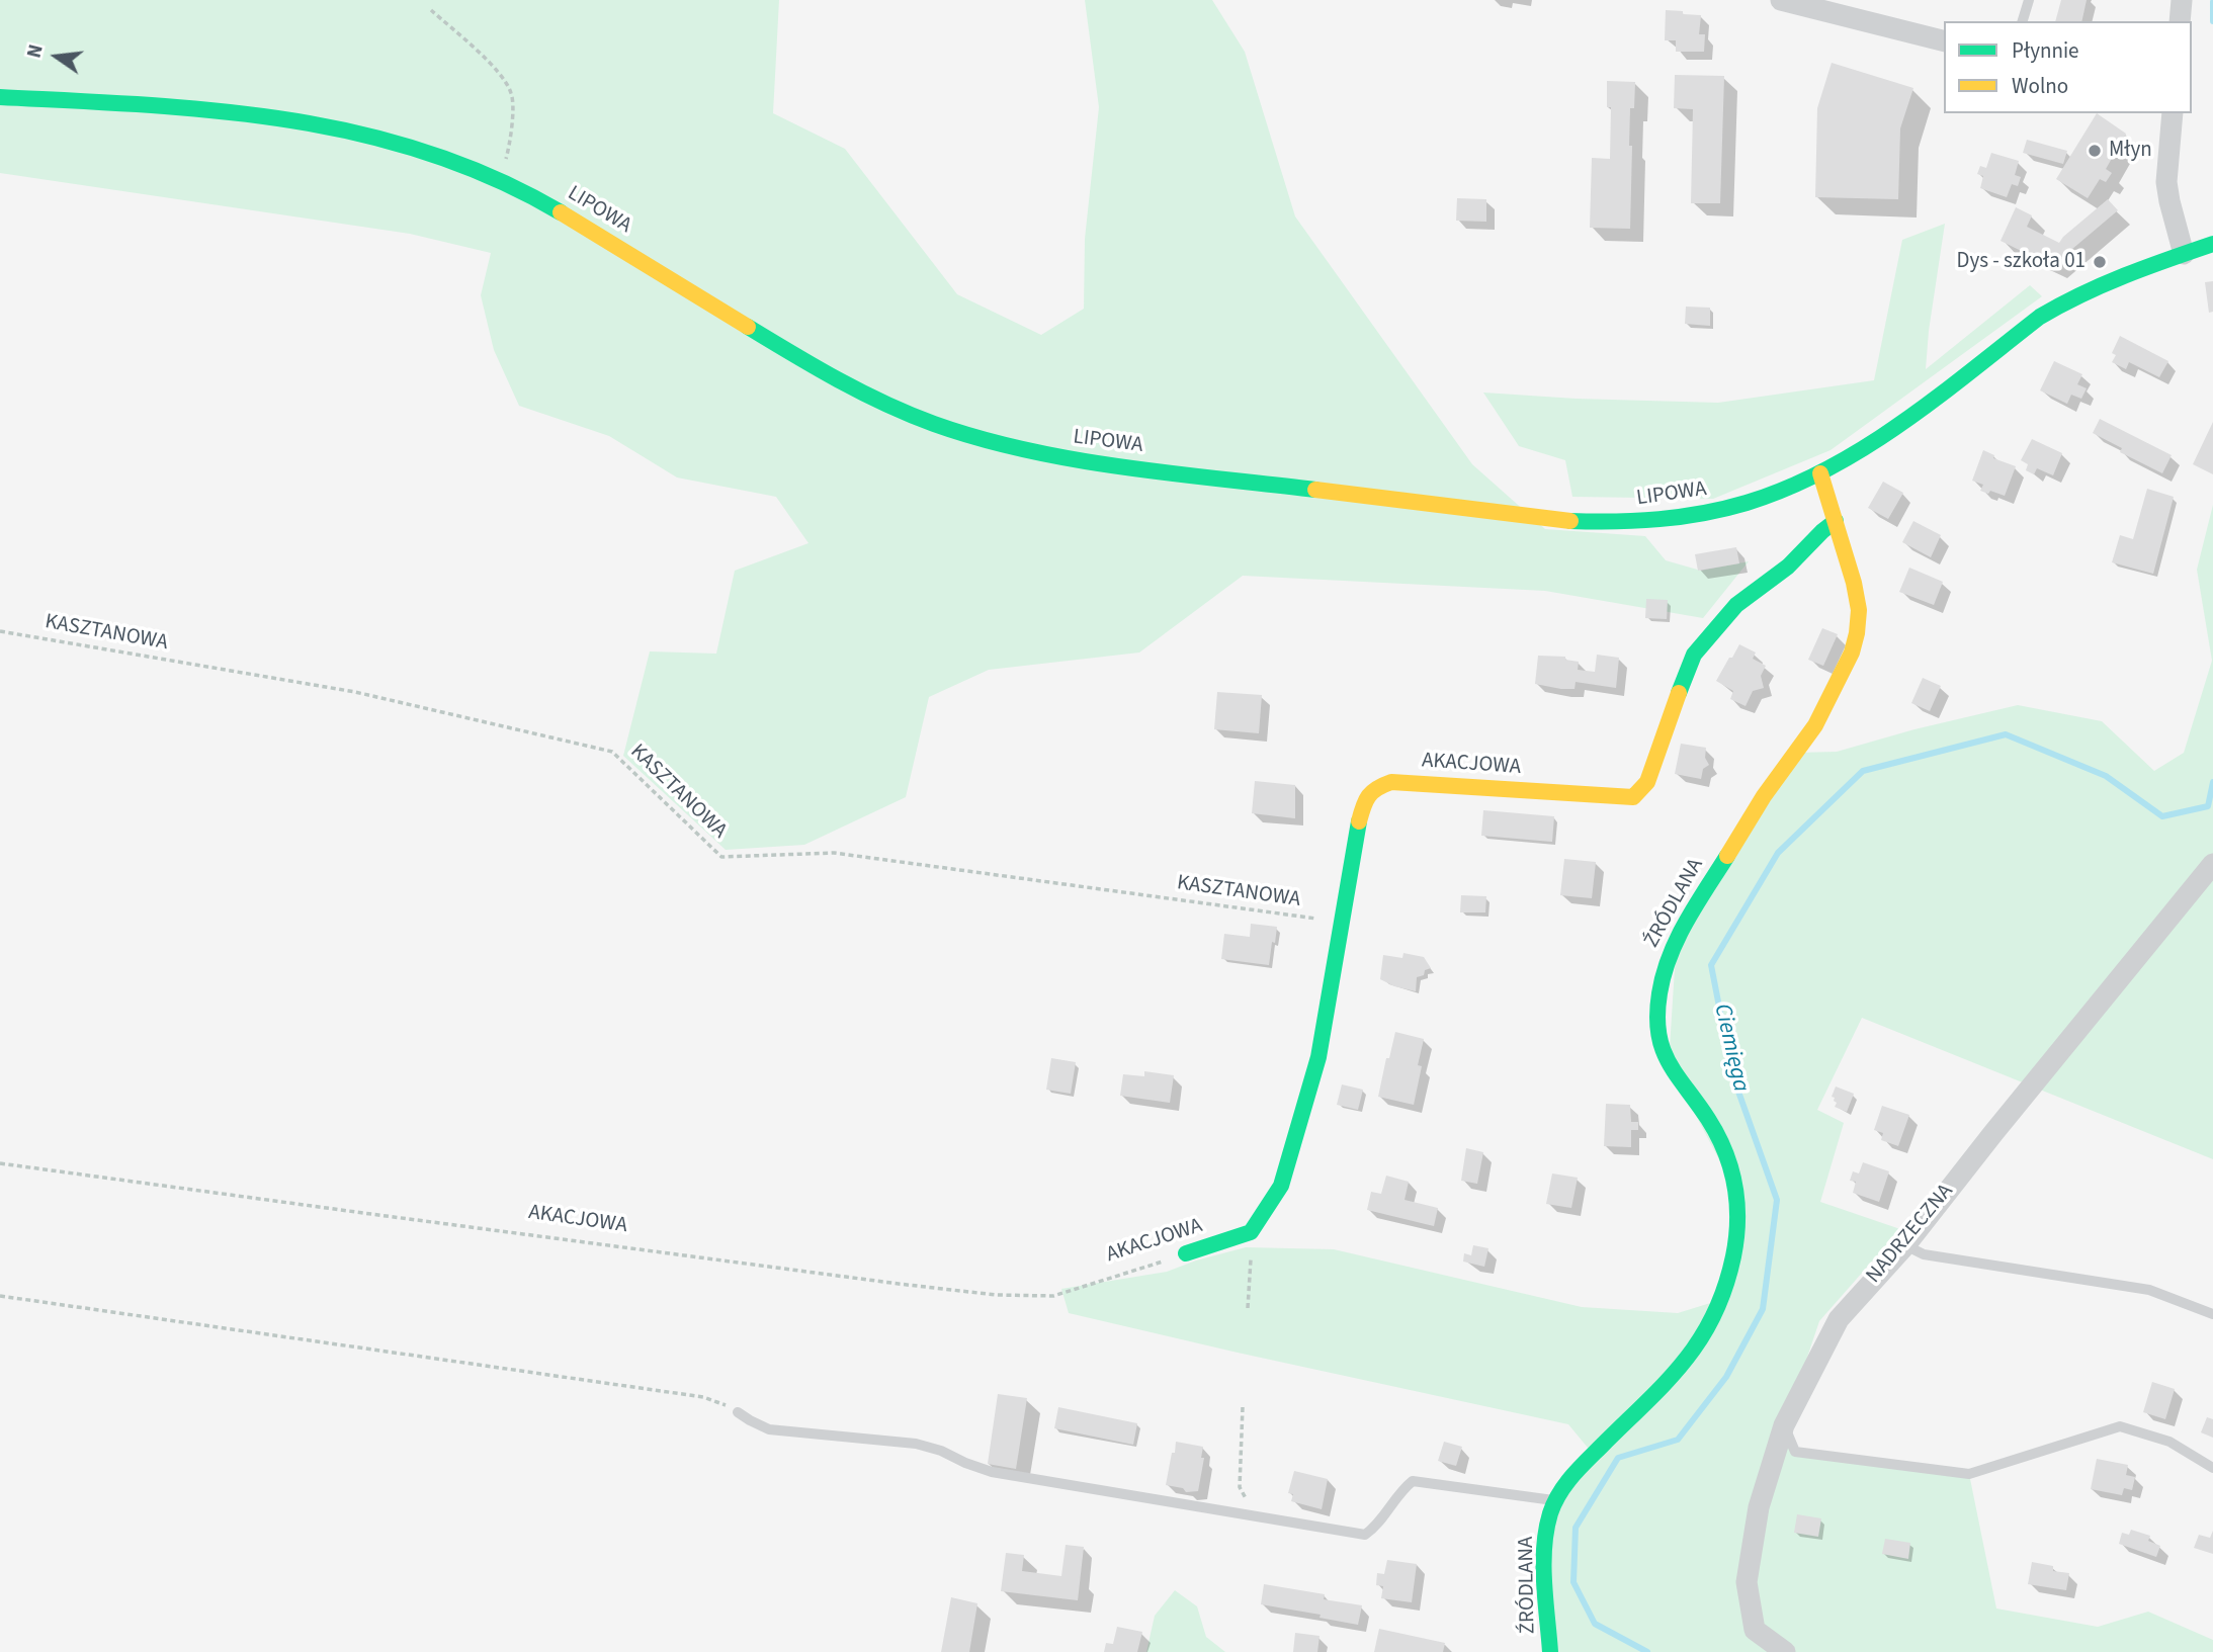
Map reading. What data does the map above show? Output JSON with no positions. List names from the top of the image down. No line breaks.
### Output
{"streets":{"street":["LIPOWA","AKACJOWA","ŹRÓDLANA","NADRZECZNA"],"path":["KASZTANOWA"]},"crossings":[["LIPOWA","ŹRÓDLANA"],["KASZTANOWA","AKACJOWA"],["AKACJOWA","ŹRÓDLANA"]],"water":["Ciemięga"],"places":["Młyn","Dys - szkoła 01"],"legend":["Płynnie","Wolno"],"north":"left"}
